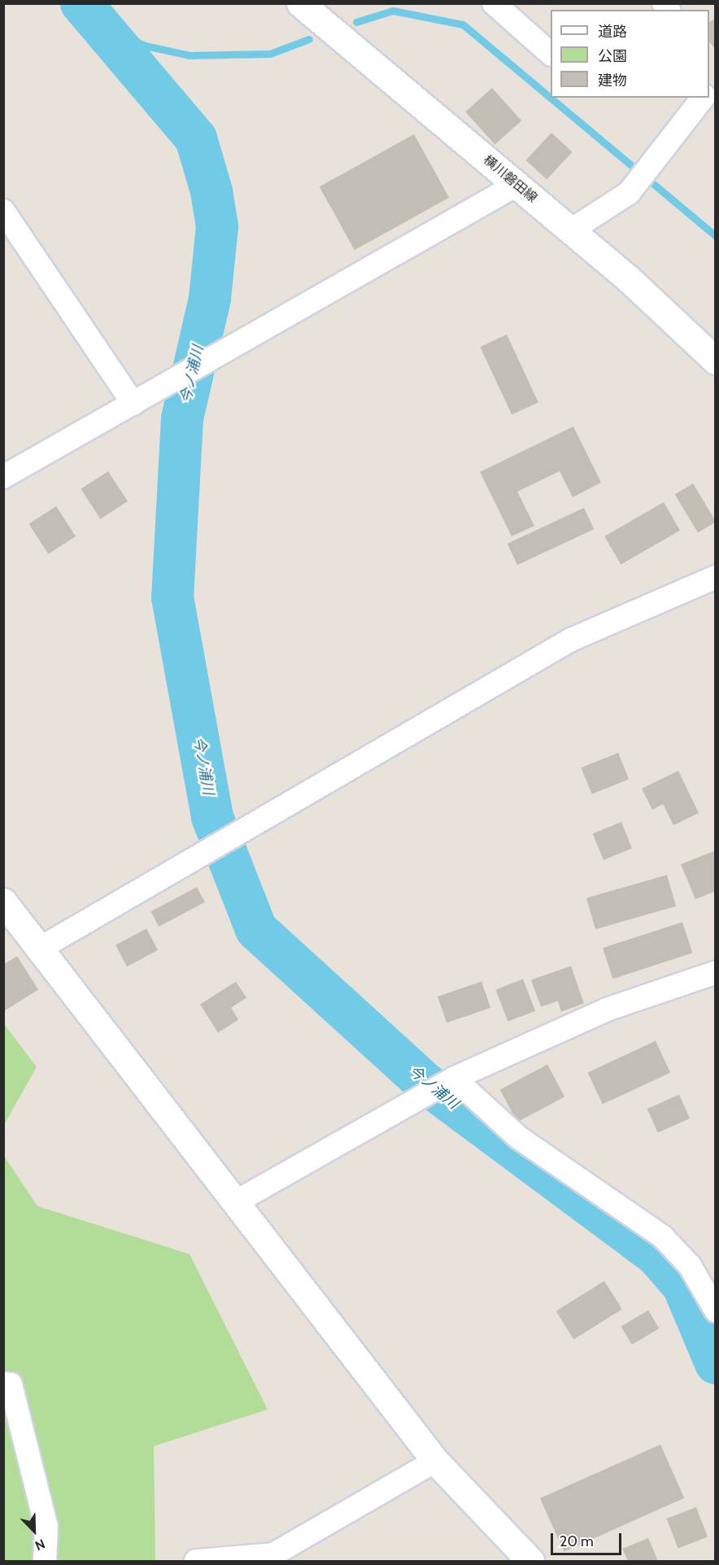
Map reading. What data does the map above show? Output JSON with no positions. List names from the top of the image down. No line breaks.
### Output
{"streets":{"street":["横川磐田線"]},"water":["今ノ浦川"],"legend":["道路","公園","建物"],"scale_bar":"20 m","north":"bottom right"}
